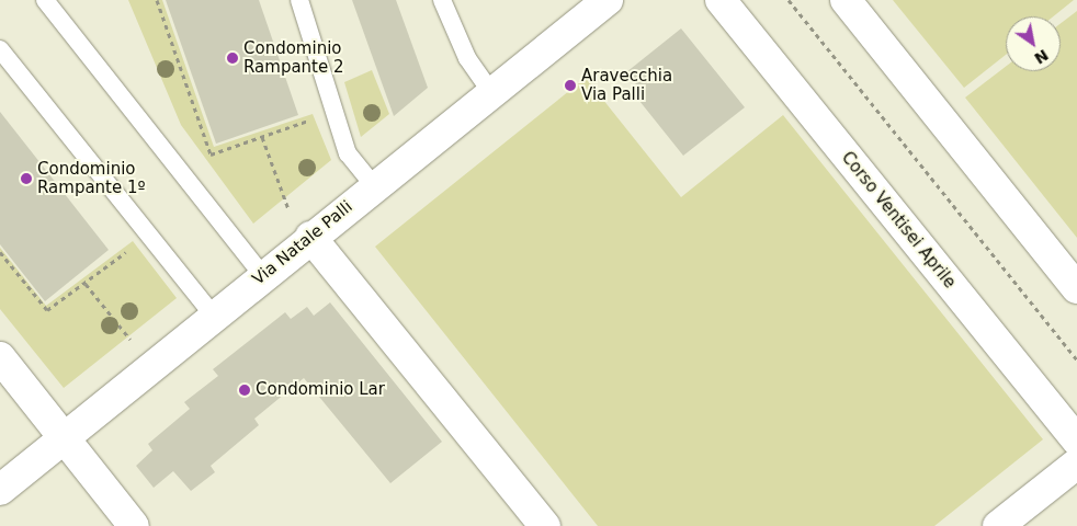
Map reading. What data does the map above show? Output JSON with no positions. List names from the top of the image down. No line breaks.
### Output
{"streets":{"street":["Corso Ventisei Aprile","Via Natale Palli"]},"places":["Condominio Rampante 2","Aravecchia Via Palli","Condominio Rampante 1º","Condominio Lar"],"north":"bottom right"}
